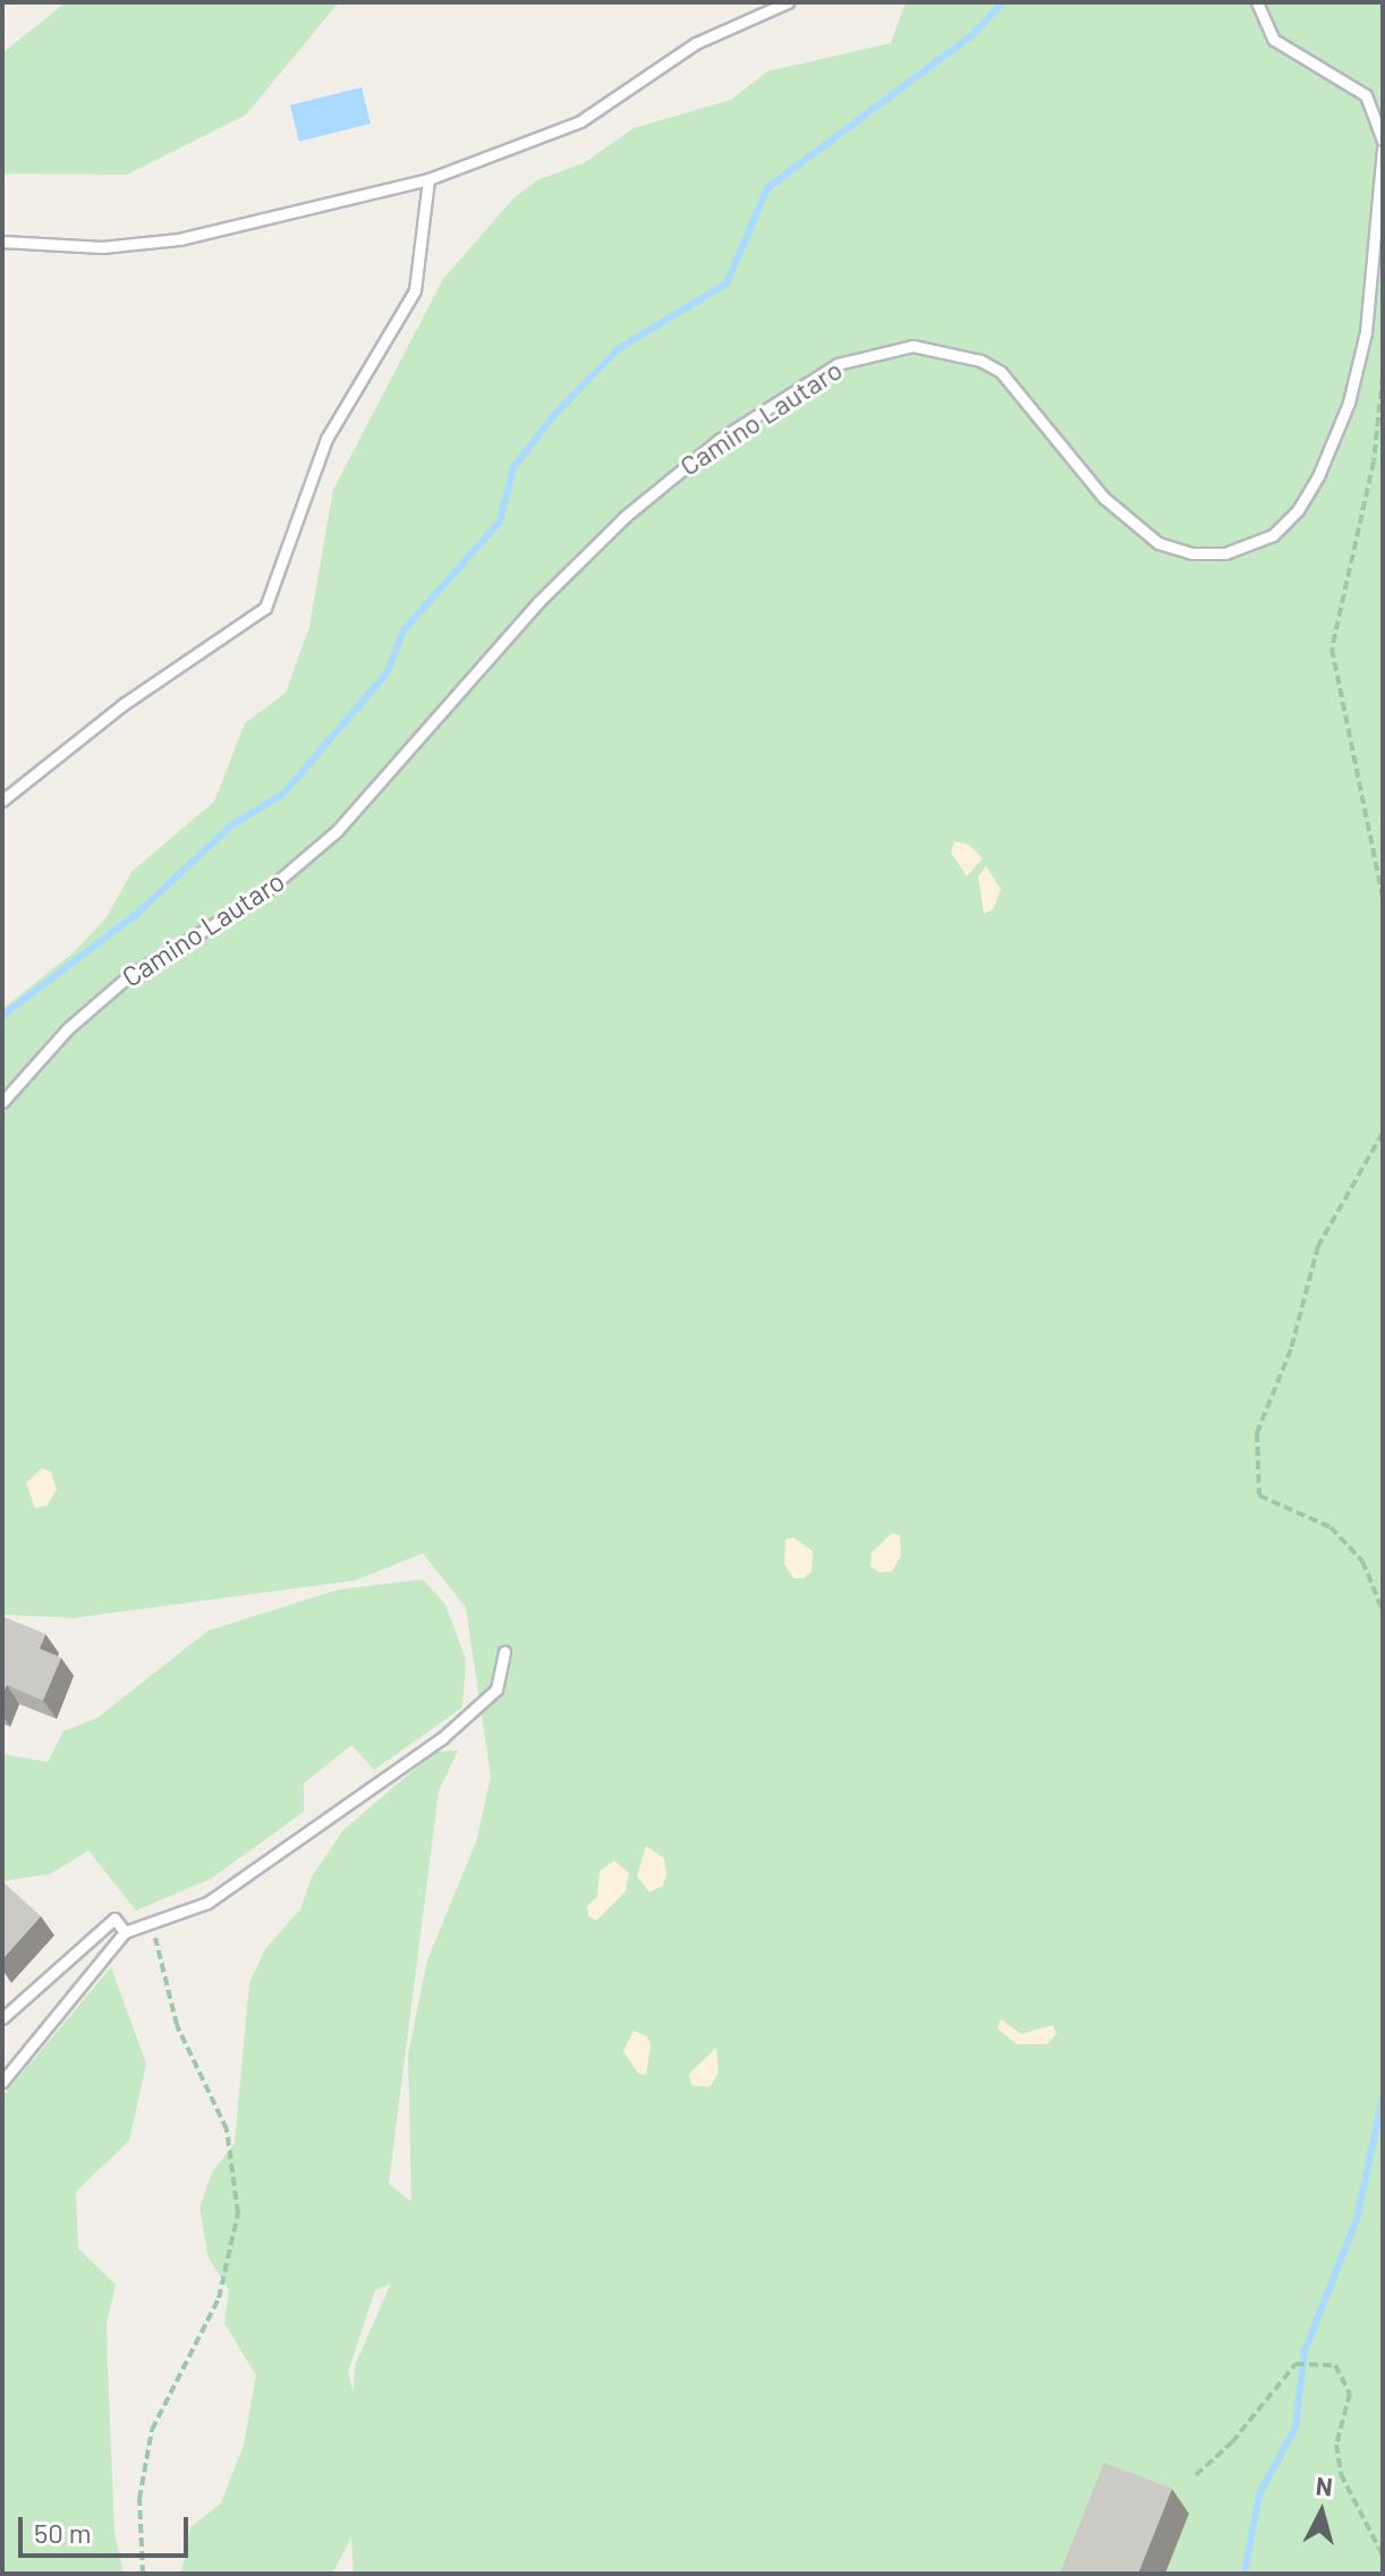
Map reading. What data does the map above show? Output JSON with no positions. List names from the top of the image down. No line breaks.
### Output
{"streets":{"lane":["Camino Lautaro"]},"scale_bar":"50 m","north":"top"}
